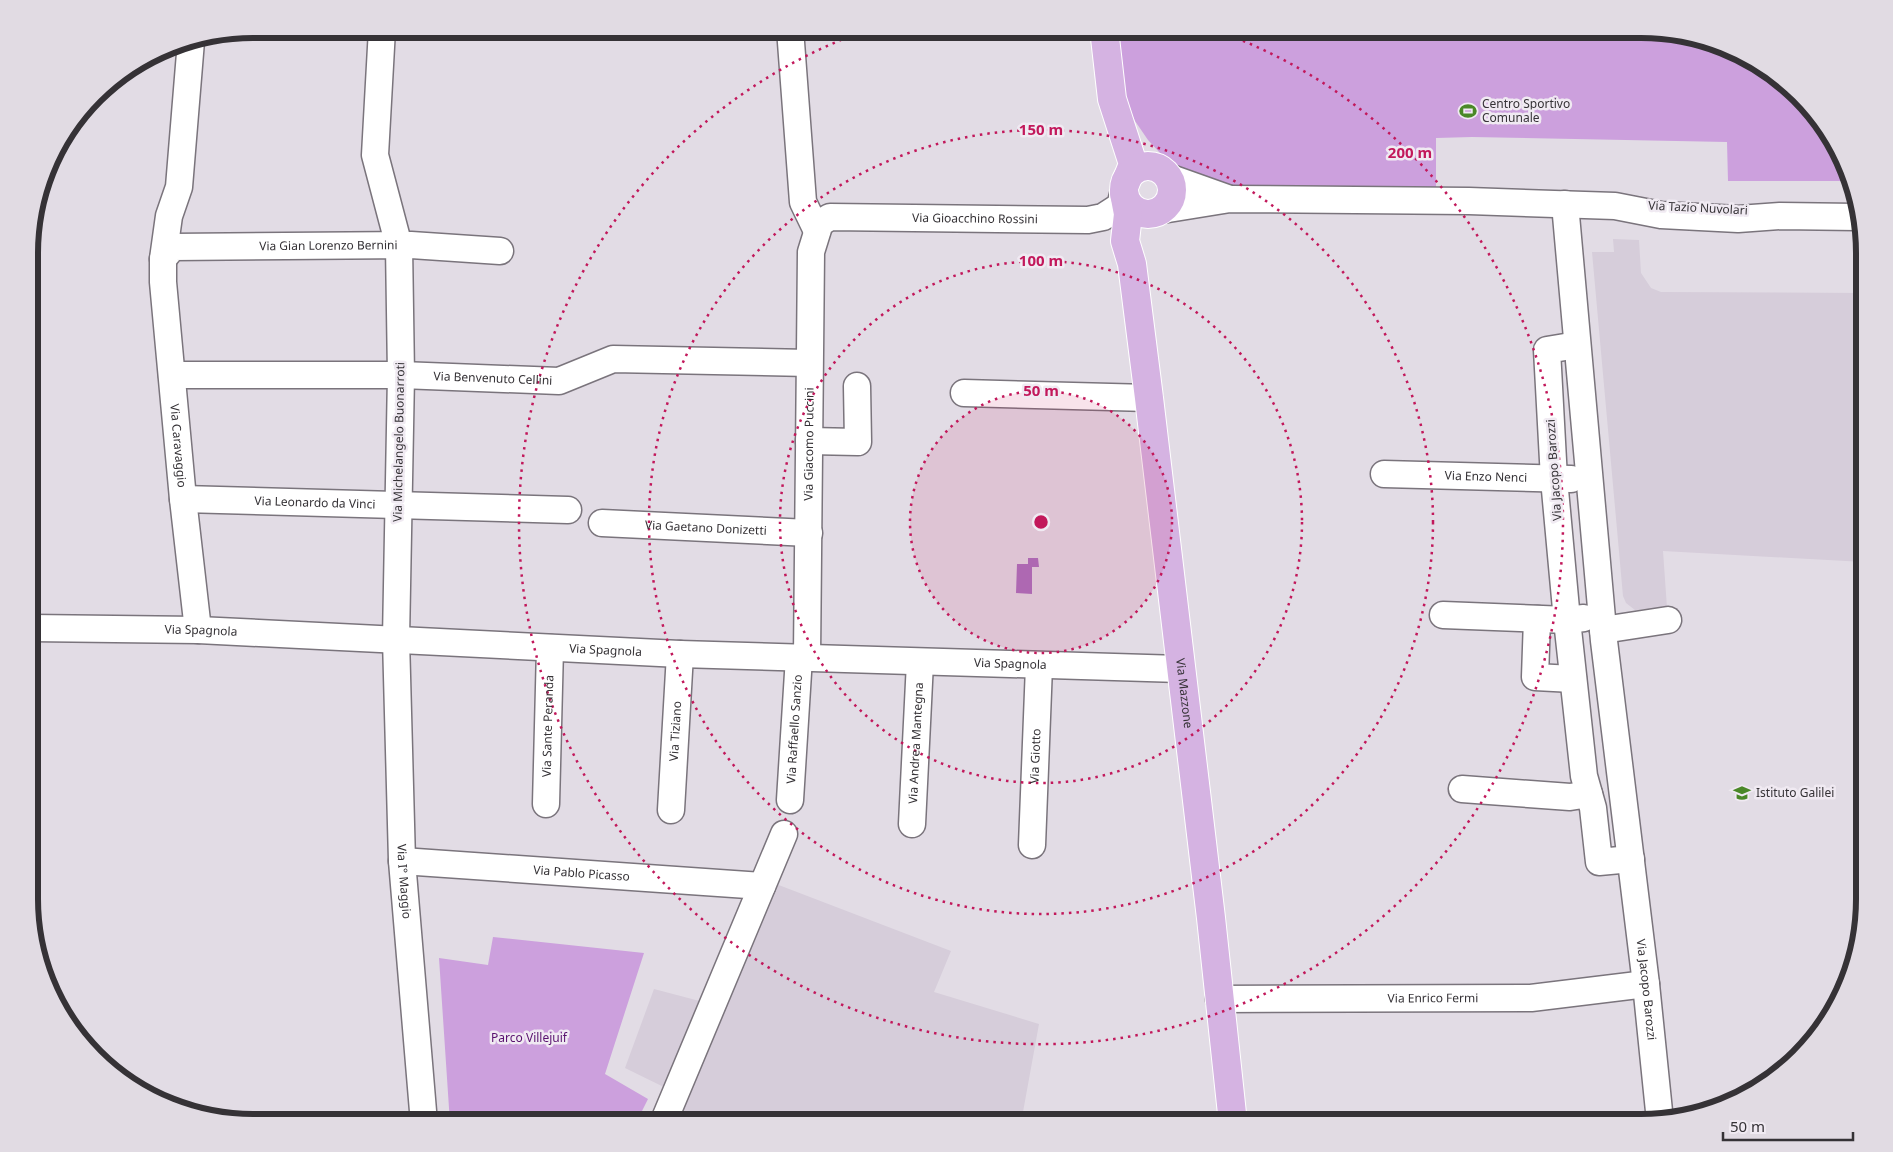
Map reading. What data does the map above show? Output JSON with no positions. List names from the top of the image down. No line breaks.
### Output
{"streets":{"main road":["Via Mazzone"],"street":["Via Tazio Nuvolari","Via Gioacchino Rossini","Via Gian Lorenzo Bernini","Via Benvenuto Cellini","Via Michelangelo Buonarroti","Via Giacomo Puccini","Via Caravaggio","Via Jacopo Barozzi","Via Enzo Nenci","Via Leonardo da Vinci","Via Gaetano Donizetti","Via Spagnola","Via Sante Peranda","Via Raffaello Sanzio","Via Tiziano","Via Andrea Mantegna","Via Giotto","Via Pablo Picasso","Via I° Maggio","Via Enrico Fermi"]},"crossings":[["Via Tazio Nuvolari","Via Jacopo Barozzi"],["Via Gioacchino Rossini","Via Giacomo Puccini"],["Via Gioacchino Rossini","Via Mazzone"],["Via Gian Lorenzo Bernini","Via Michelangelo Buonarroti"],["Via Gian Lorenzo Bernini","Via Caravaggio"],["Via Benvenuto Cellini","Via Michelangelo Buonarroti"],["Via Benvenuto Cellini","Via Giacomo Puccini"],["Via Benvenuto Cellini","Via Caravaggio"],["Via Michelangelo Buonarroti","Via Leonardo da Vinci"],["Via Michelangelo Buonarroti","Via Spagnola"],["Via Michelangelo Buonarroti","Via I° Maggio"],["Via Giacomo Puccini","Via Gaetano Donizetti"],["Via Giacomo Puccini","Via Spagnola"],["Via Giacomo Puccini","Via Raffaello Sanzio"],["Via Caravaggio","Via Leonardo da Vinci"],["Via Caravaggio","Via Spagnola"],["Via Jacopo Barozzi","Via Enzo Nenci"],["Via Jacopo Barozzi","Via Enrico Fermi"],["Via Spagnola","Via Mazzone"],["Via Spagnola","Via Sante Peranda"],["Via Spagnola","Via Raffaello Sanzio"],["Via Spagnola","Via Tiziano"],["Via Spagnola","Via Andrea Mantegna"],["Via Spagnola","Via Giotto"],["Via Spagnola","Via I° Maggio"],["Via Mazzone","Via Enrico Fermi"],["Via Pablo Picasso","Via I° Maggio"]],"parks":["Parco Villejuif"],"places":{"sports":["Centro Sportivo Comunale"],"school or university":["Istituto Galilei"]},"scale_bar":"50 m","rings":["150 m","200 m","100 m","50 m"]}
